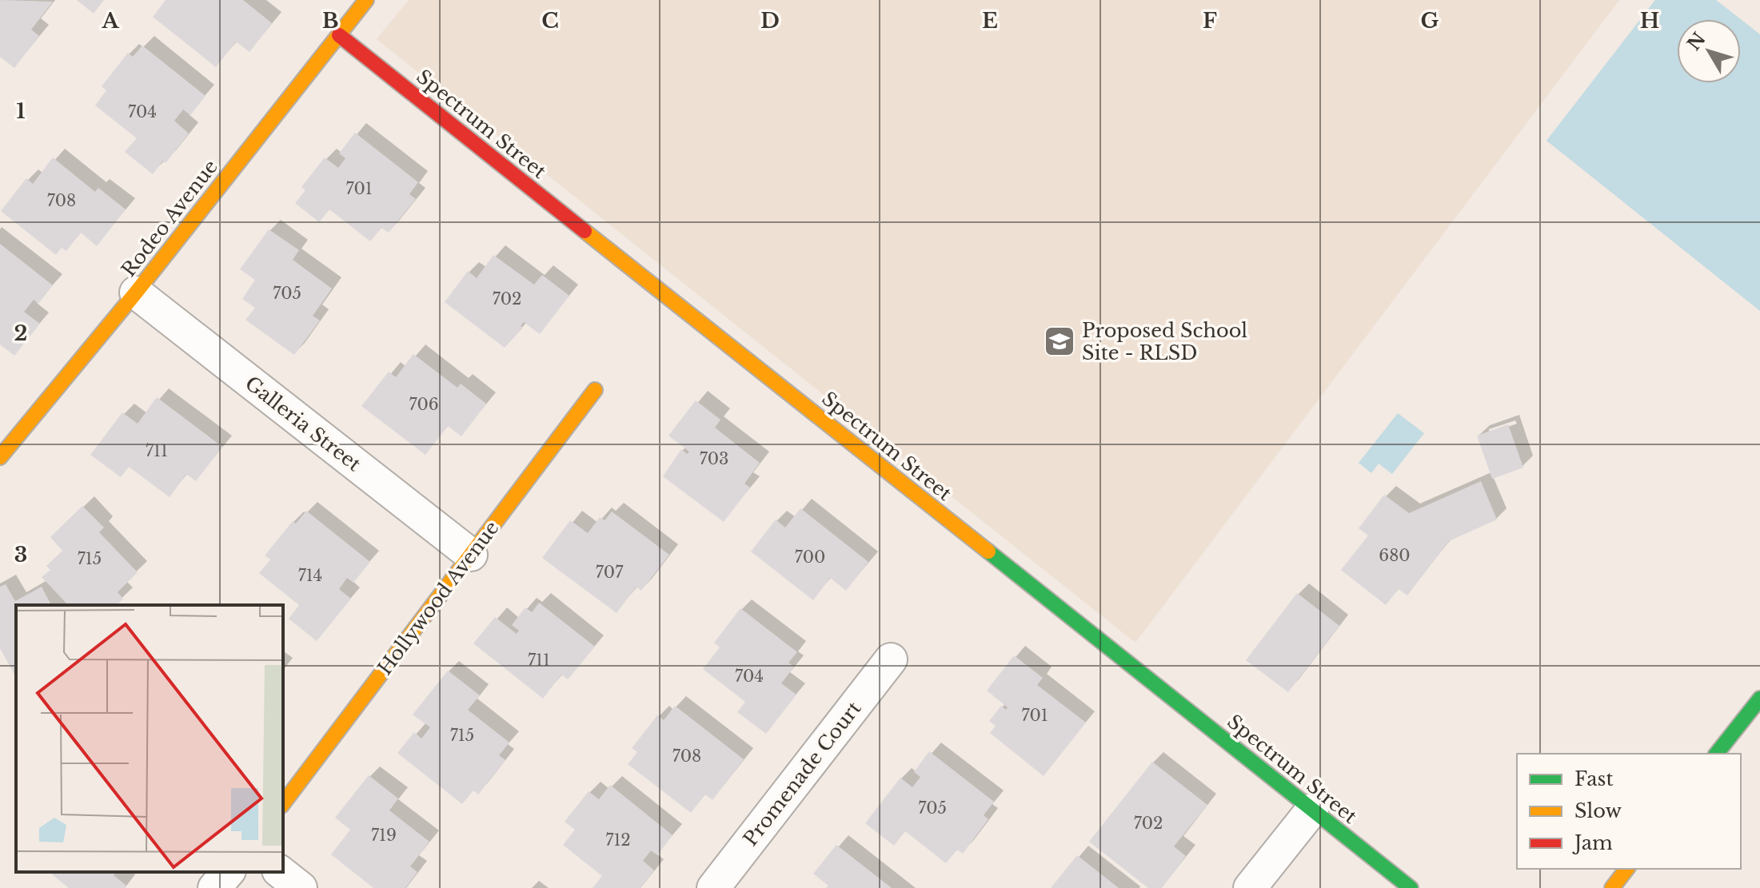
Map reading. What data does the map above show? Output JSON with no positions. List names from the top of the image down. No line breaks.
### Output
{"streets":{"street":["Spectrum Street","Rodeo Avenue","Galleria Street","Hollywood Avenue","Promenade Court"]},"crossings":[["Spectrum Street","Rodeo Avenue"],["Rodeo Avenue","Galleria Street"],["Galleria Street","Hollywood Avenue"]],"places":{"school or university":["Proposed School Site - RLSD"]},"house_numbers":["704","701","708","705","702","706","711","703","680","700","715","707","714","711","704","701","715","708","705","702","719","712"],"legend":["Fast","Slow","Jam"],"north":"top left","grid":{"columns":["A","B","C","D","E","F","G","H"],"rows":["1","2","3"]}}
